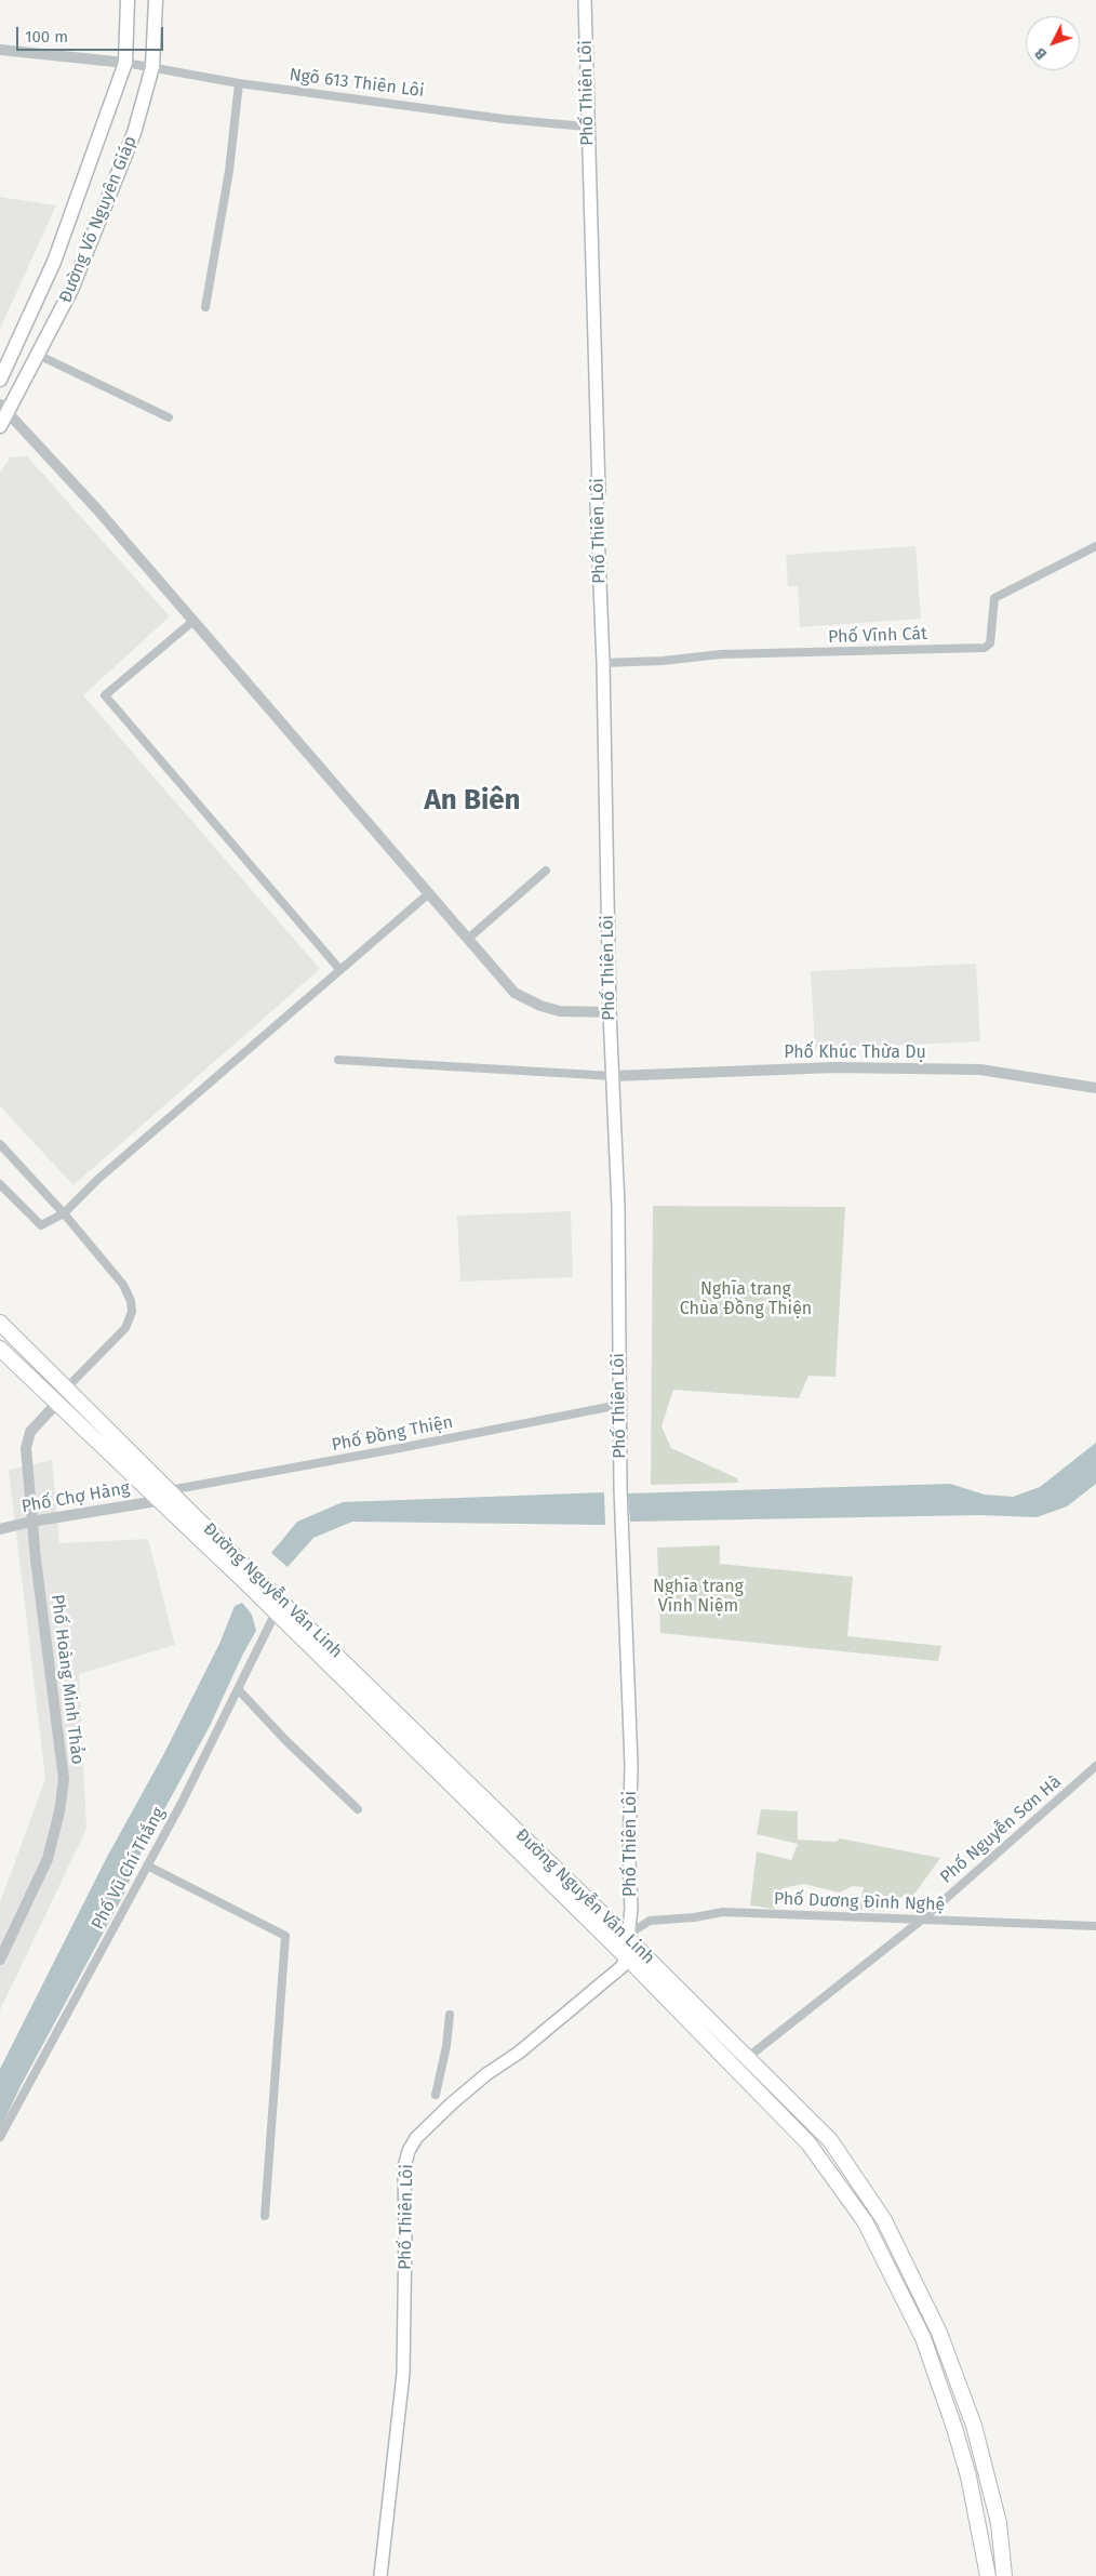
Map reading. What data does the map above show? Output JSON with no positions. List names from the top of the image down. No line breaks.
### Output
{"streets":{"highway":["Đường Nguyễn Văn Linh"],"main road":["Phố Thiên Lôi","Đường Võ Nguyên Giáp"],"street":["Ngõ 613 Thiên Lôi","Phố Vĩnh Cát","Phố Khúc Thừa Dụ","Phố Đồng Thiện","Phố Chợ Hàng","Phố Hoàng Minh Thảo","Phố Nguyễn Sơn Hà","Phố Vũ Chí Thắng","Phố Dương Đình Nghệ"]},"crossings":[["Ngõ 613 Thiên Lôi","Phố Thiên Lôi"],["Ngõ 613 Thiên Lôi","Đường Võ Nguyên Giáp"],["Phố Thiên Lôi","Phố Vĩnh Cát"],["Phố Thiên Lôi","Phố Khúc Thừa Dụ"],["Phố Thiên Lôi","Phố Đồng Thiện"],["Phố Thiên Lôi","Đường Nguyễn Văn Linh"],["Phố Thiên Lôi","Phố Dương Đình Nghệ"],["Phố Đồng Thiện","Đường Nguyễn Văn Linh"],["Phố Chợ Hàng","Đường Nguyễn Văn Linh"],["Phố Chợ Hàng","Phố Hoàng Minh Thảo"],["Đường Nguyễn Văn Linh","Phố Hoàng Minh Thảo"],["Đường Nguyễn Văn Linh","Phố Nguyễn Sơn Hà"],["Đường Nguyễn Văn Linh","Phố Vũ Chí Thắng"],["Đường Nguyễn Văn Linh","Phố Dương Đình Nghệ"],["Phố Nguyễn Sơn Hà","Phố Dương Đình Nghệ"]],"districts":["An Biên"],"parks":["Nghĩa trang Chùa Đồng Thiện","Nghĩa trang Vĩnh Niệm"],"scale_bar":"100 m","north":"bottom left"}
